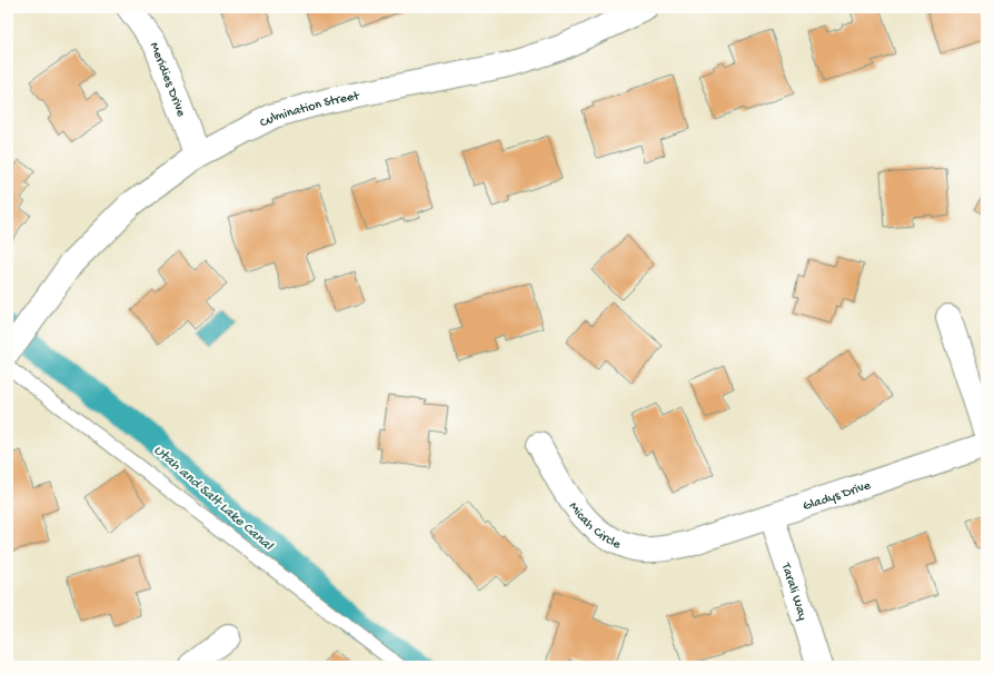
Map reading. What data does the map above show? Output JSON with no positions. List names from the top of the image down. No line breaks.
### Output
{"streets":{"street":["Meridies Drive","Culmination Street","Gladys Drive","Micah Circle","Tarali Way"]},"crossings":[["Meridies Drive","Culmination Street"],["Gladys Drive","Micah Circle"],["Gladys Drive","Tarali Way"]],"water":["Utah and Salt Lake Canal"]}
